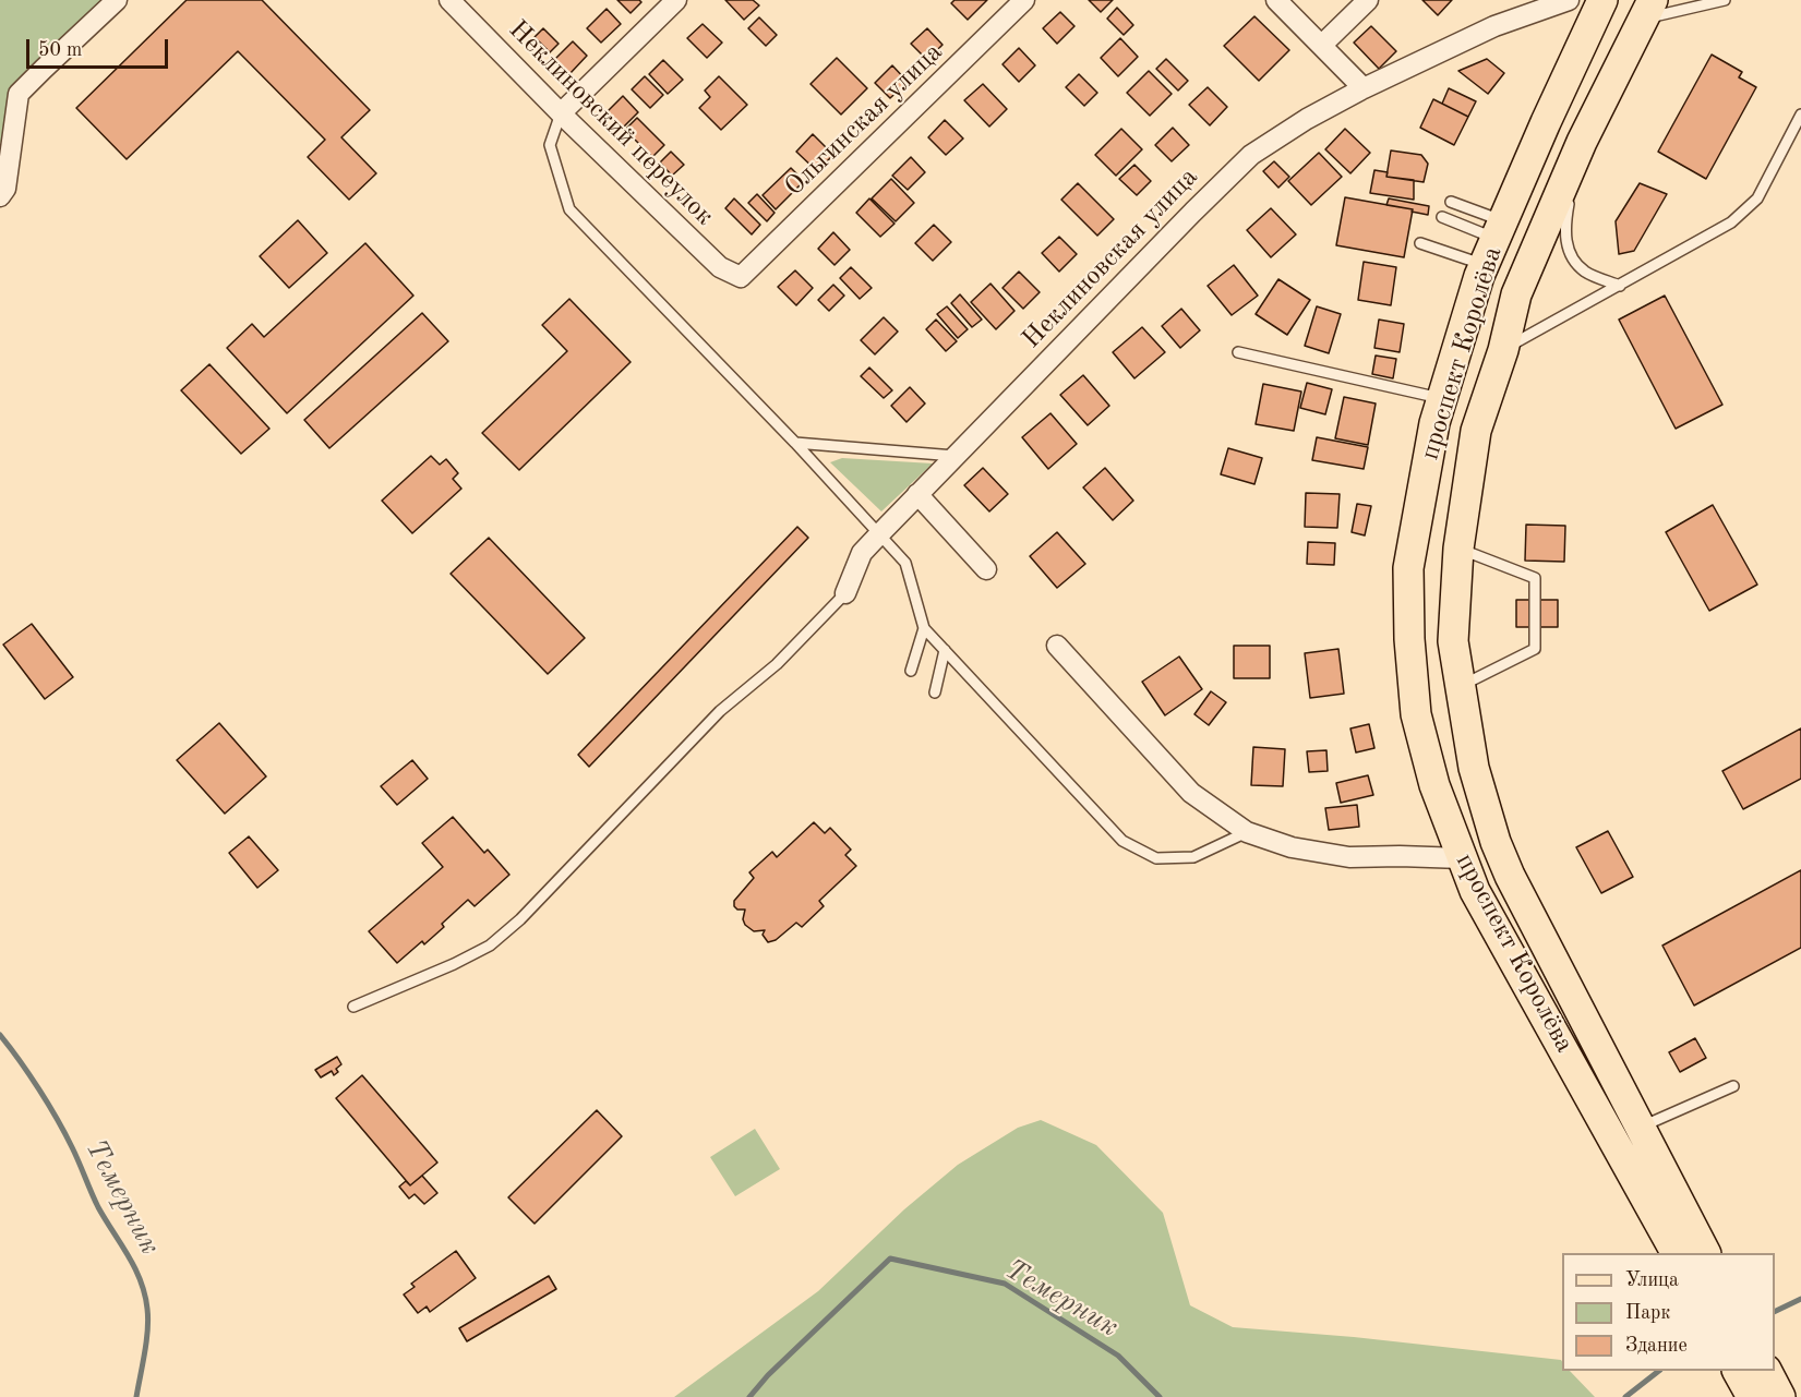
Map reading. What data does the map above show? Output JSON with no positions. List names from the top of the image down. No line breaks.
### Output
{"streets":{"main road":["проспект Королёва"],"street":["Ольгинская улица","Неклиновский переулок","Неклиновская улица"]},"crossings":[["Ольгинская улица","Неклиновский переулок"]],"water":["Темерник"],"legend":["Улица","Парк","Здание"],"scale_bar":"50 m"}
